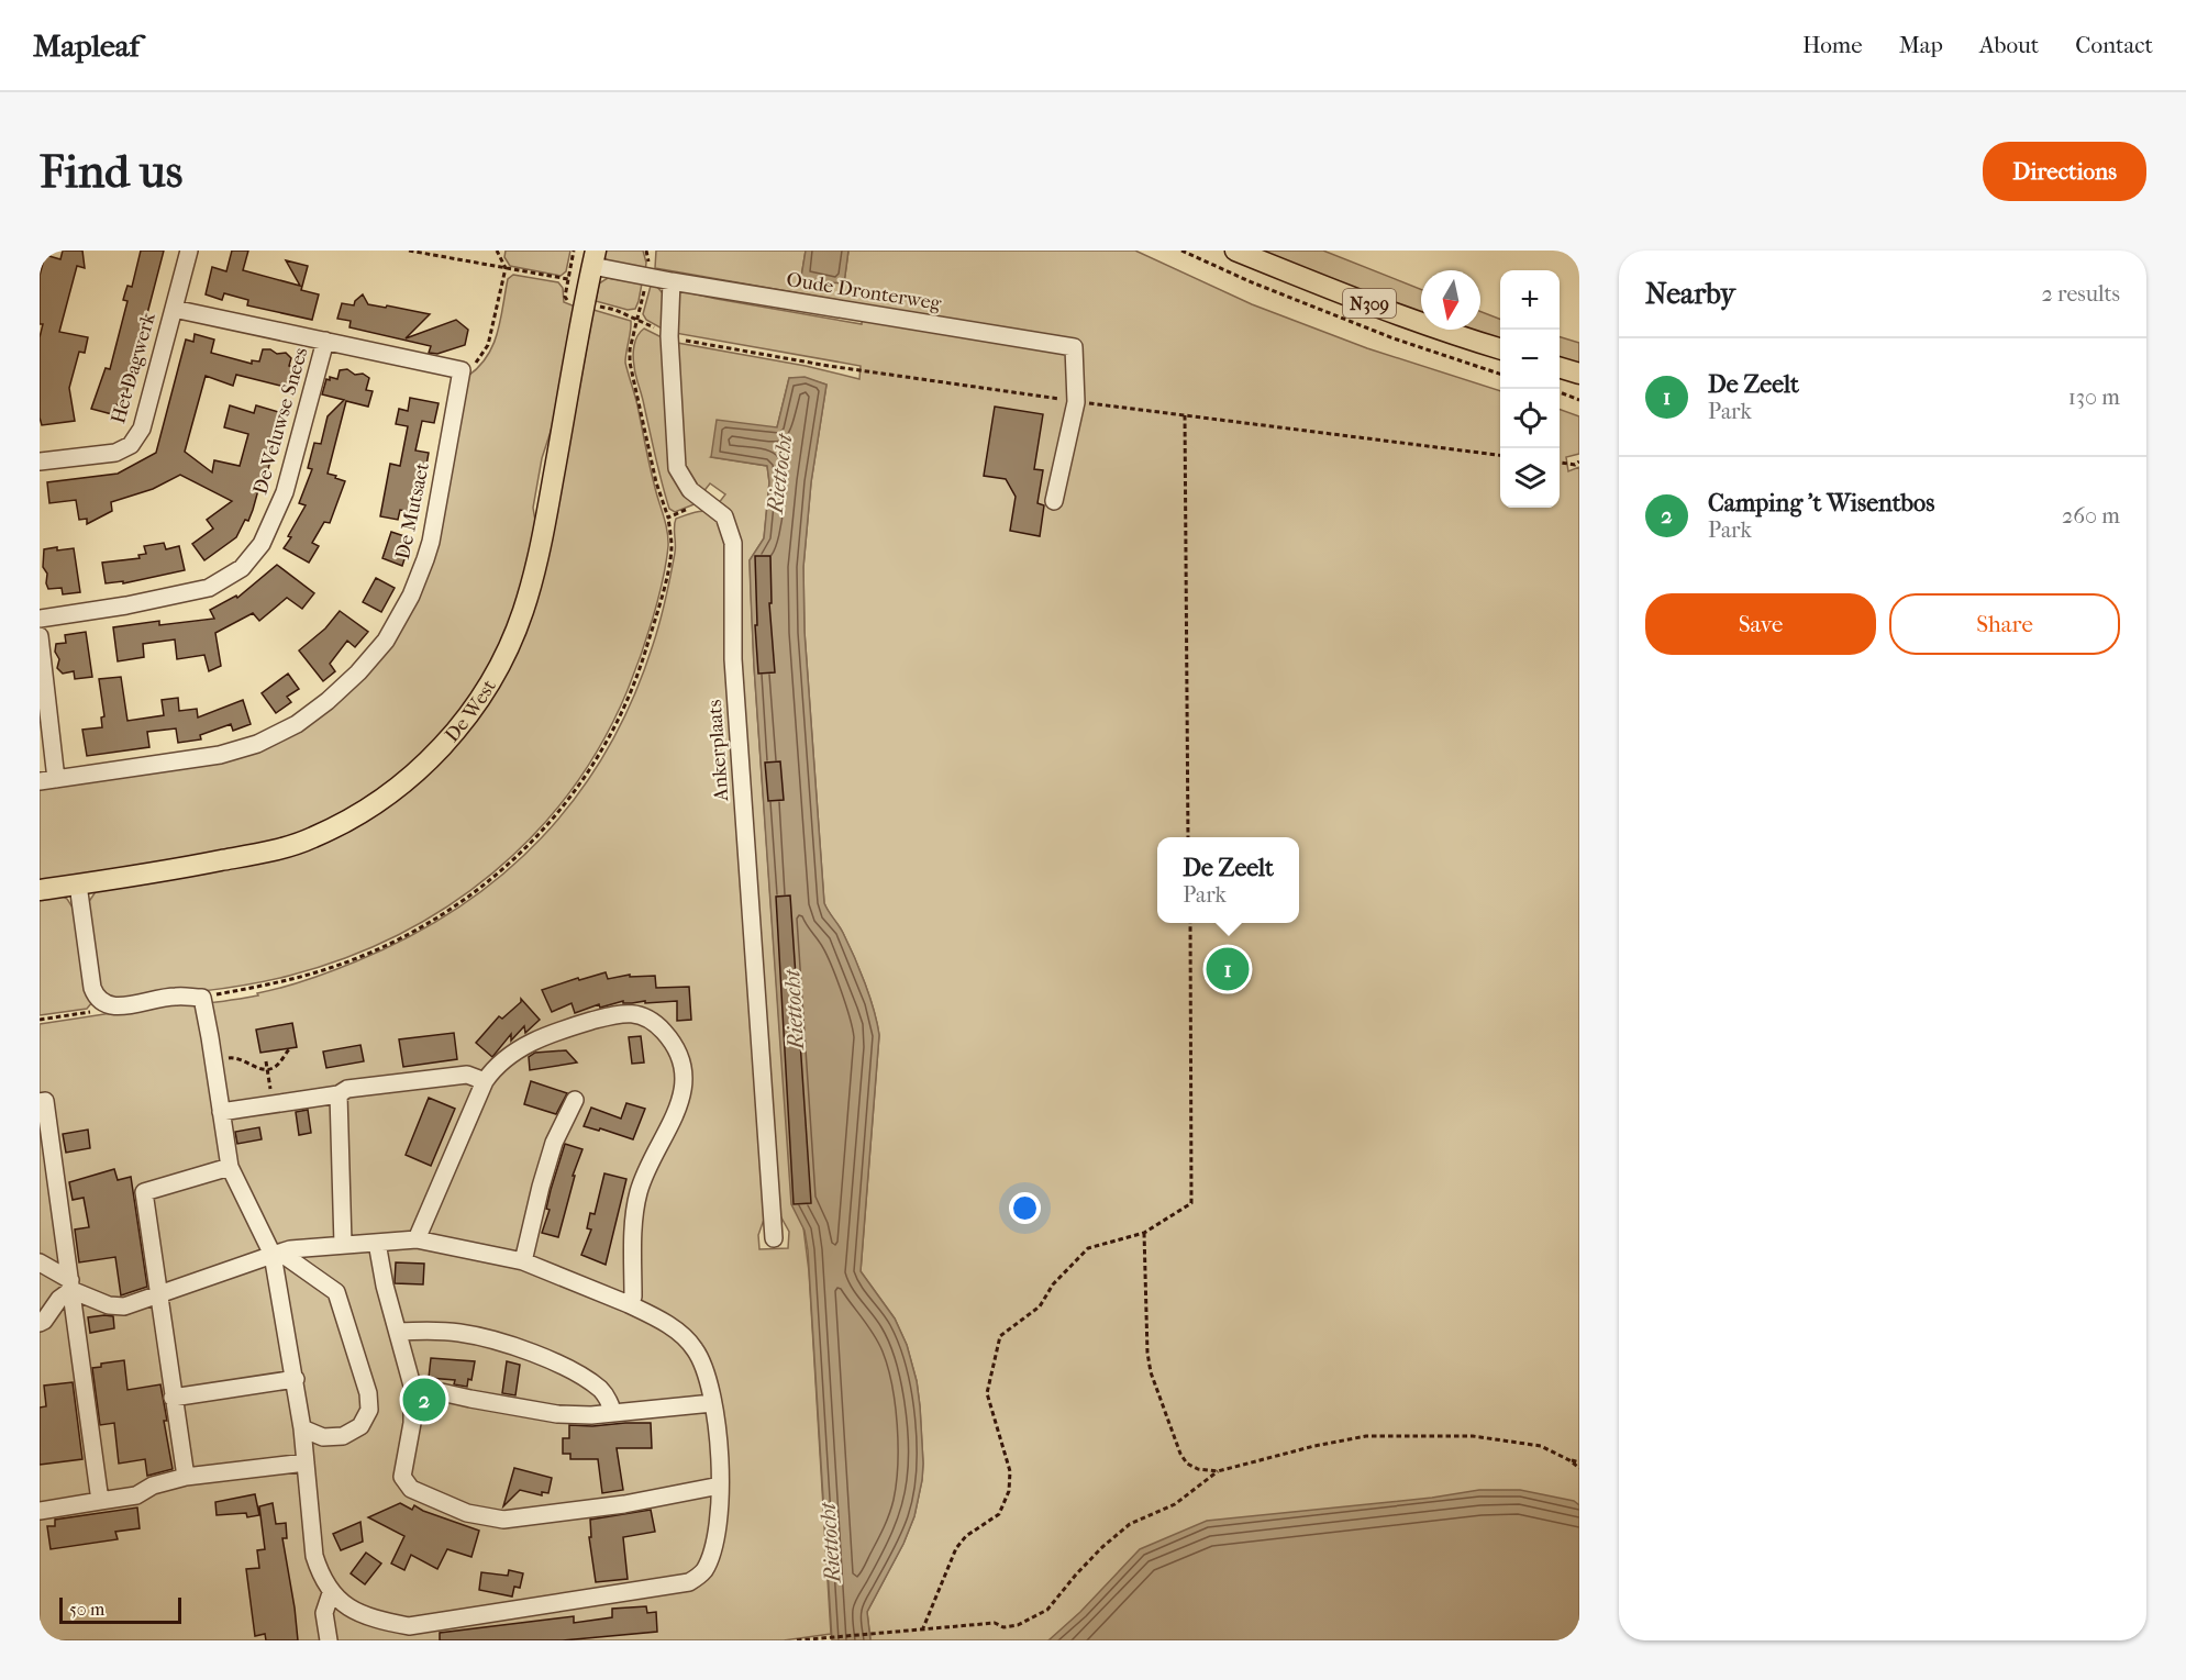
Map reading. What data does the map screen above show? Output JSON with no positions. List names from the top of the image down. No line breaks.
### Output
{"streets":{"main road":["N309","De West"],"street":["Oude Dronterweg","Het Dagwerk","De Veluwse Snees","De Mutsaet","Ankerplaats"]},"crossings":[["Oude Dronterweg","De West"],["Oude Dronterweg","Ankerplaats"]],"water":["Riettocht"],"scale_bar":"50 m","north":"bottom","page":{"header":"Mapleaf","nav":["Home","Map","About","Contact"],"buttons":["Directions",["Save","Share"]],"title":"Find us","heading":["Nearby","2 results"],"map_buttons":["+","−"],"list":[{"mark":"1","name":"De Zeelt","note":"Park","value":"130 m"},{"mark":"2","name":"Camping 't Wisentbos","note":"Park","value":"260 m"}],"popup":["De Zeelt","Park"],"pins":["1","2"],"scale":"50 m"}}
